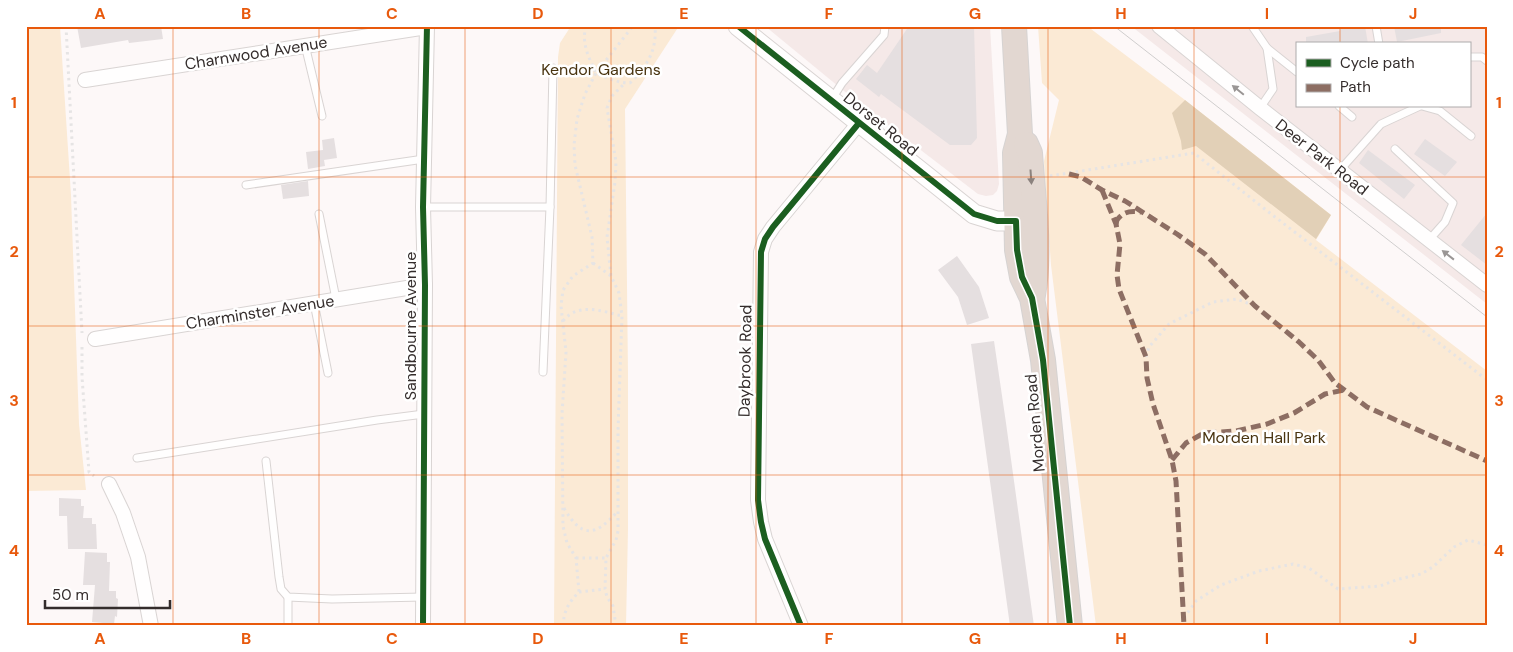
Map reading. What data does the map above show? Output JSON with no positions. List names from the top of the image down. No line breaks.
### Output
{"streets":{"highway":["Morden Road"],"main road":["Dorset Road"],"street":["Charnwood Avenue","Deer Park Road","Charminster Avenue","Sandbourne Avenue","Daybrook Road"]},"crossings":[["Charnwood Avenue","Sandbourne Avenue"],["Dorset Road","Daybrook Road"],["Dorset Road","Morden Road"],["Charminster Avenue","Sandbourne Avenue"]],"one_way":["Deer Park Road"],"parks":["Kendor Gardens","Morden Hall Park"],"legend":["Cycle path","Path"],"scale_bar":"50 m","grid":{"columns":["A","B","C","D","E","F","G","H","I","J"],"rows":["1","2","3","4"]}}
